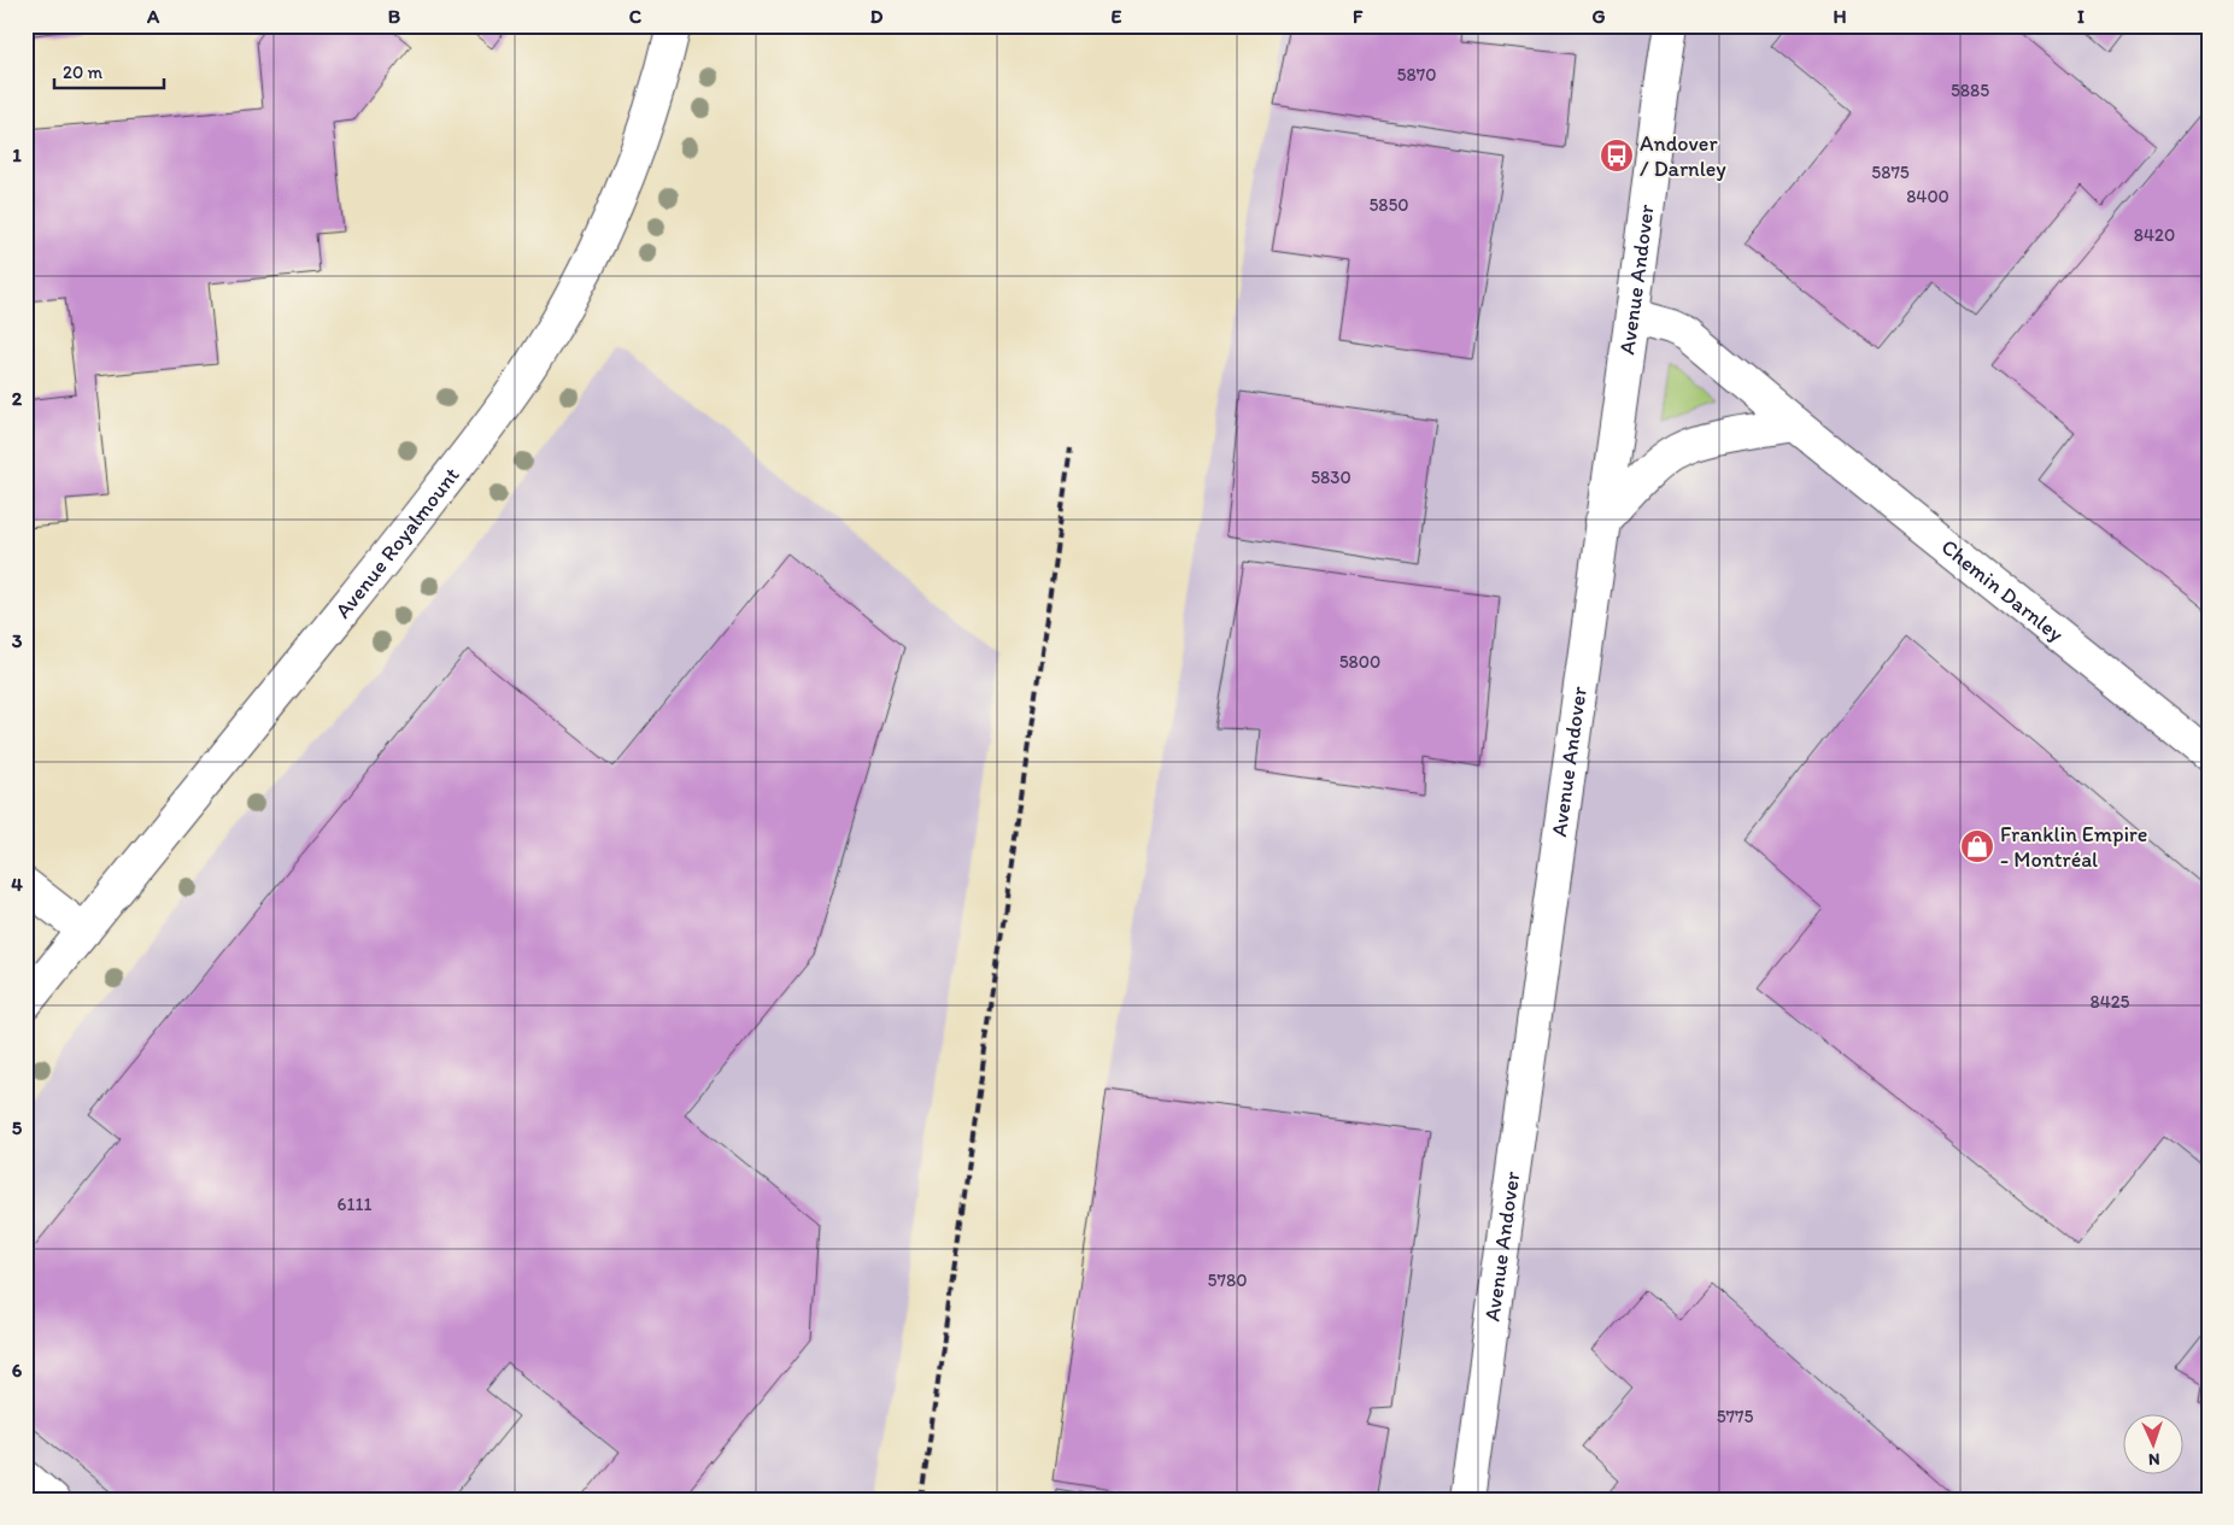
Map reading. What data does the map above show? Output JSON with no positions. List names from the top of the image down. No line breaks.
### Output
{"streets":{"street":["Avenue Andover","Avenue Royalmount","Chemin Darnley"]},"crossings":[["Avenue Andover","Chemin Darnley"]],"places":{"bus stop":["Andover / Darnley"],"shop":["Franklin Empire - Montréal"]},"house_numbers":["5870","5885","5875","8400","5850","8420","5830","5800","8425","6111","5780","5775"],"scale_bar":"20 m","north":"bottom","grid":{"columns":["A","B","C","D","E","F","G","H","I"],"rows":["1","2","3","4","5","6"]}}
